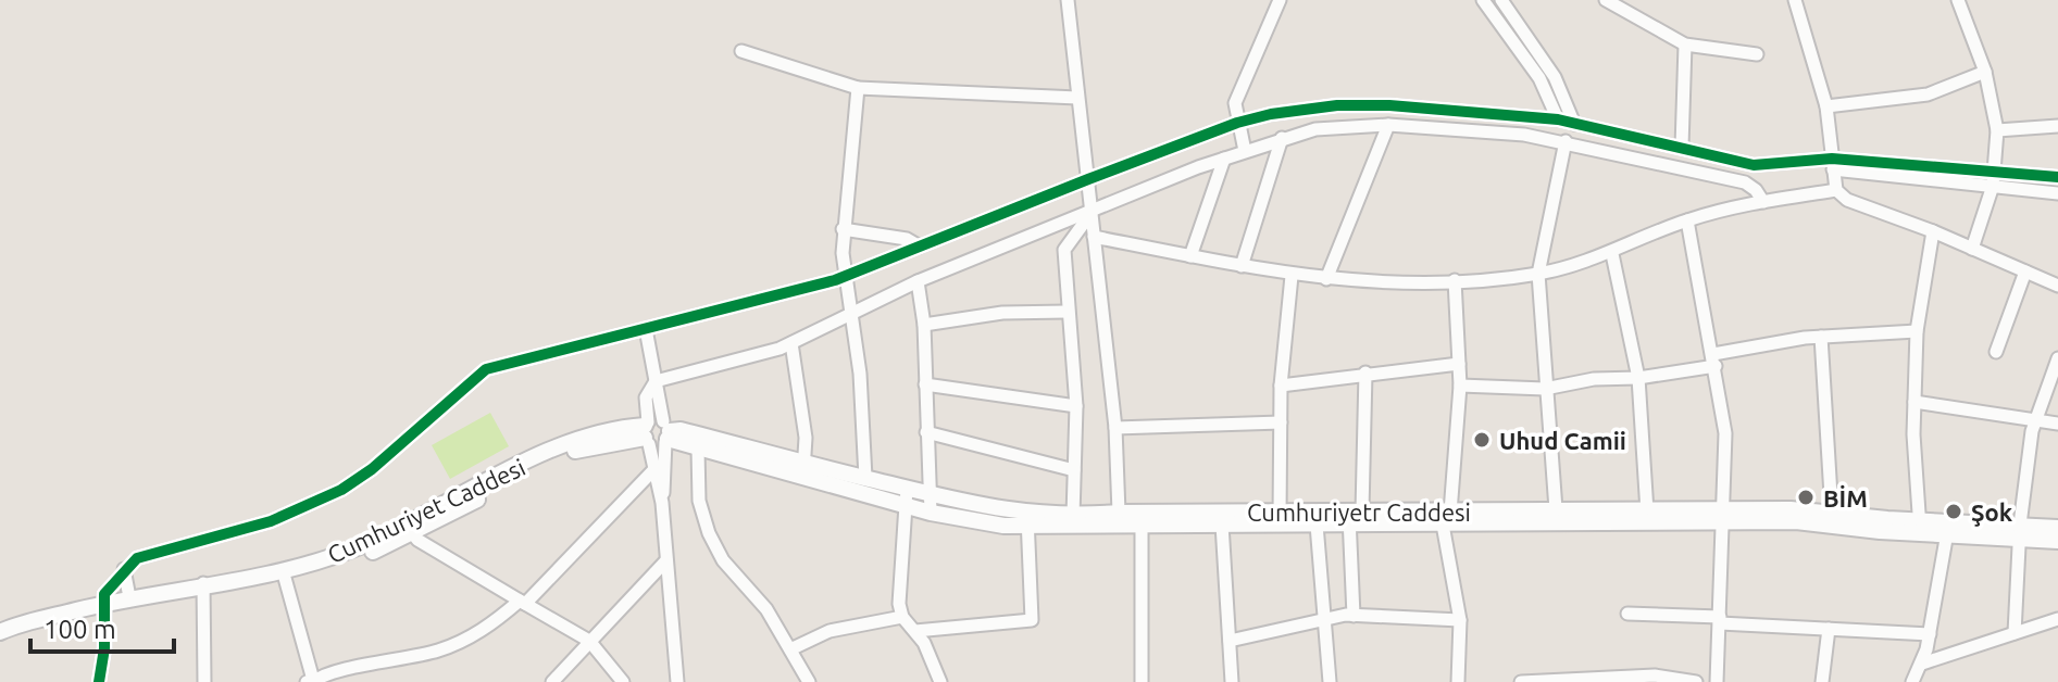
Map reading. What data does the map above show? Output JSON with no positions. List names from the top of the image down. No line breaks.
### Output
{"streets":{"main road":["Cumhuriyet Caddesi","Cumhuriyetr Caddesi"]},"places":["Uhud Camii","BİM","Şok"],"scale_bar":"100 m"}
